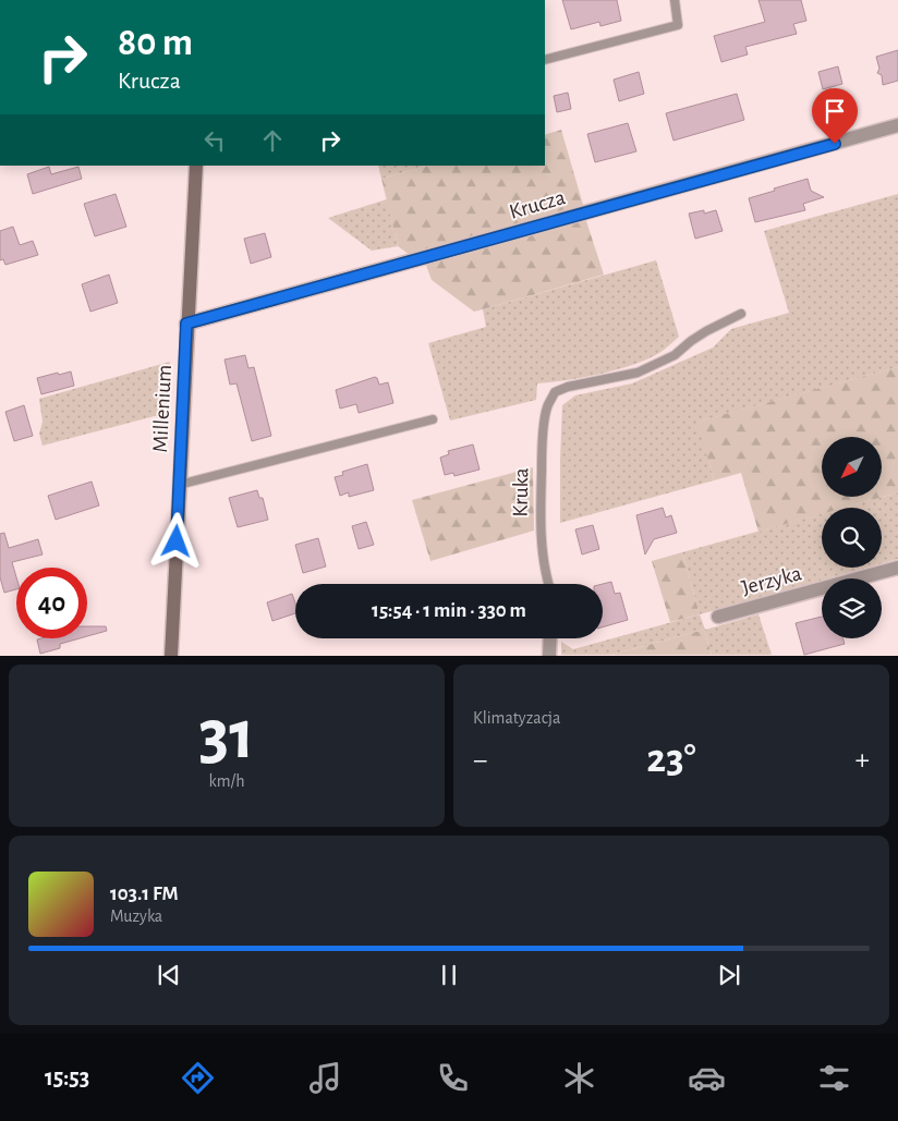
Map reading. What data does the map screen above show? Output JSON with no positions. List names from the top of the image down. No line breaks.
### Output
{"streets":{"street":["Krucza","Millenium","Jerzyka"],"lane":["Kruka"]},"crossings":[["Krucza","Millenium"]],"north":"bottom left","page":{"turn":["80 m","Krucza"],"limit":"40","trip":"15:54 · 1 min · 330 m","tile":[["31","km/h"],"Klimatyzacja"],"heat":["−","23°","+"],"song":["103.1 FM","Muzyka"],"tabs":"15:53"}}
